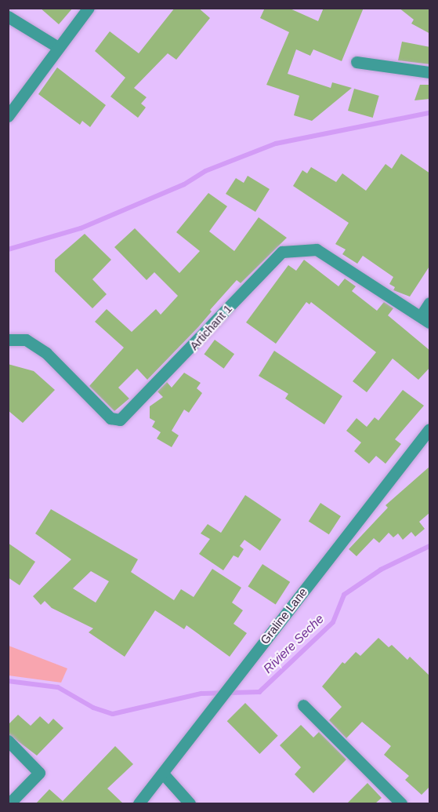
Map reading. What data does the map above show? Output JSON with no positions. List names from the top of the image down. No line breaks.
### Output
{"streets":{"street":["Artichant 1","Graline Lane"]},"water":["Riviere Seche"]}
